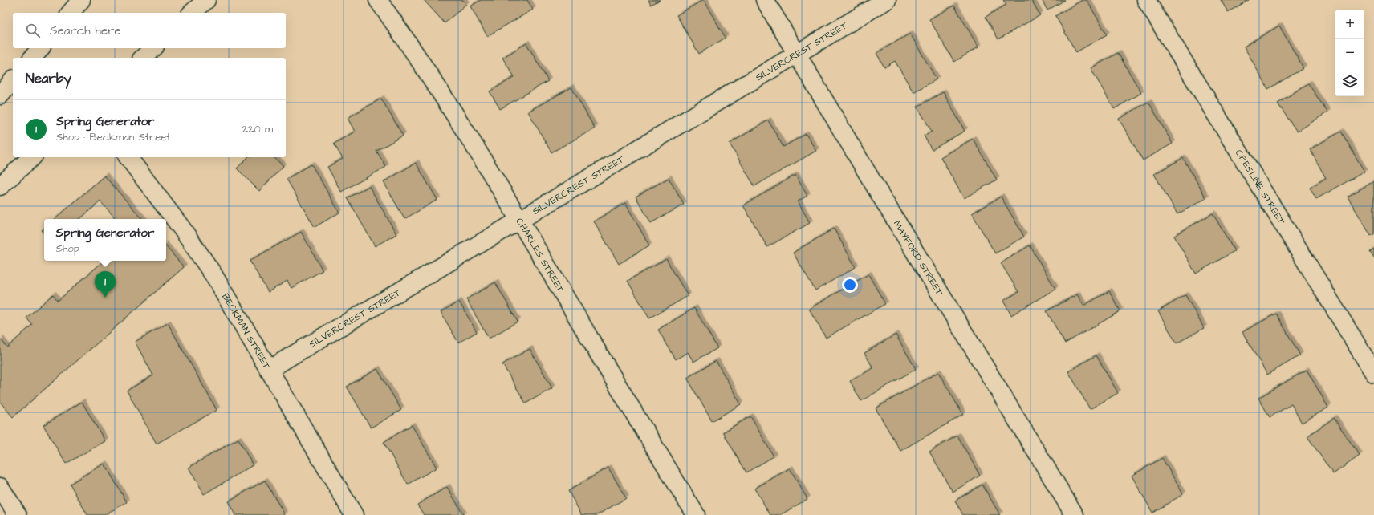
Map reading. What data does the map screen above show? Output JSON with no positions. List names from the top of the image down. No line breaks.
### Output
{"streets":{"main road":["SILVERCREST STREET","CRESLINE STREET","CHARLES STREET","MAYFORD STREET","BECKMAN STREET"]},"crossings":[["SILVERCREST STREET","CHARLES STREET"],["SILVERCREST STREET","MAYFORD STREET"],["SILVERCREST STREET","BECKMAN STREET"]],"page":{"map_buttons":["+","−"],"search":"Search here","heading":"Nearby","list":[{"mark":"1","name":"Spring Generator","note":"Shop · Beckman Street","value":"220 m"}],"popup":["Spring Generator","Shop"],"pins":"1"}}
